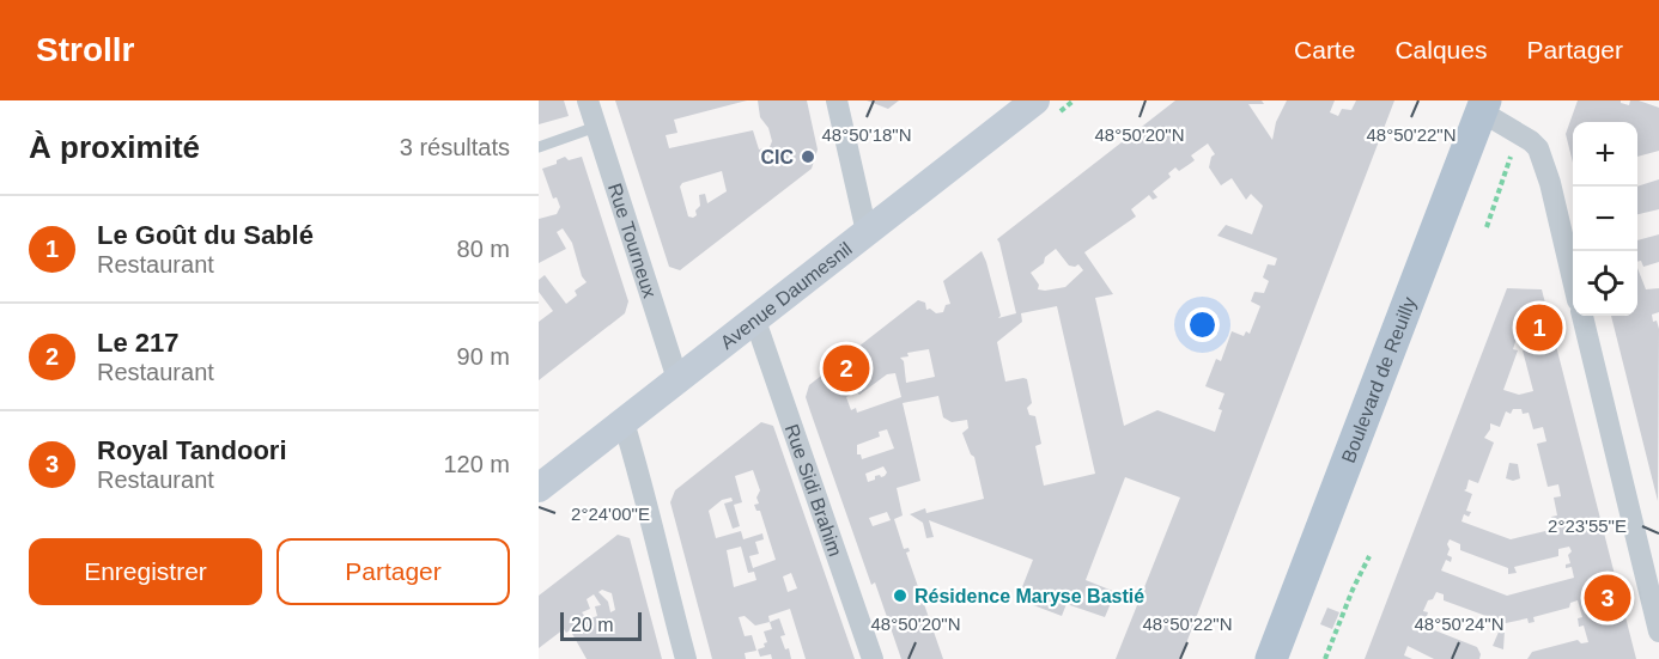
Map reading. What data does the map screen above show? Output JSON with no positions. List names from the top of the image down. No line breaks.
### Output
{"streets":{"main road":["Avenue Daumesnil","Boulevard de Reuilly"],"street":["Rue Tourneux","Rue Sidi Brahim"]},"crossings":[["Rue Tourneux","Avenue Daumesnil"],["Avenue Daumesnil","Rue Sidi Brahim"]],"places":["CIC","Résidence Maryse Bastié"],"scale_bar":"20 m","page":{"header":"Strollr","nav":["Carte","Calques","Partager"],"heading":["À proximité","3 résultats"],"map_buttons":["+","−"],"list":[{"mark":"1","name":"Le Goût du Sablé","note":"Restaurant","value":"80 m"},{"mark":"2","name":"Le 217","note":"Restaurant","value":"90 m"},{"mark":"3","name":"Royal Tandoori","note":"Restaurant","value":"120 m"}],"pins":["1","2","3"],"buttons":["Enregistrer","Partager"],"scale":"20 m"},"coordinates":["48°50'18\"N","48°50'20\"N","48°50'22\"N","2°24'00\"E","2°23'55\"E","48°50'24\"N"]}
